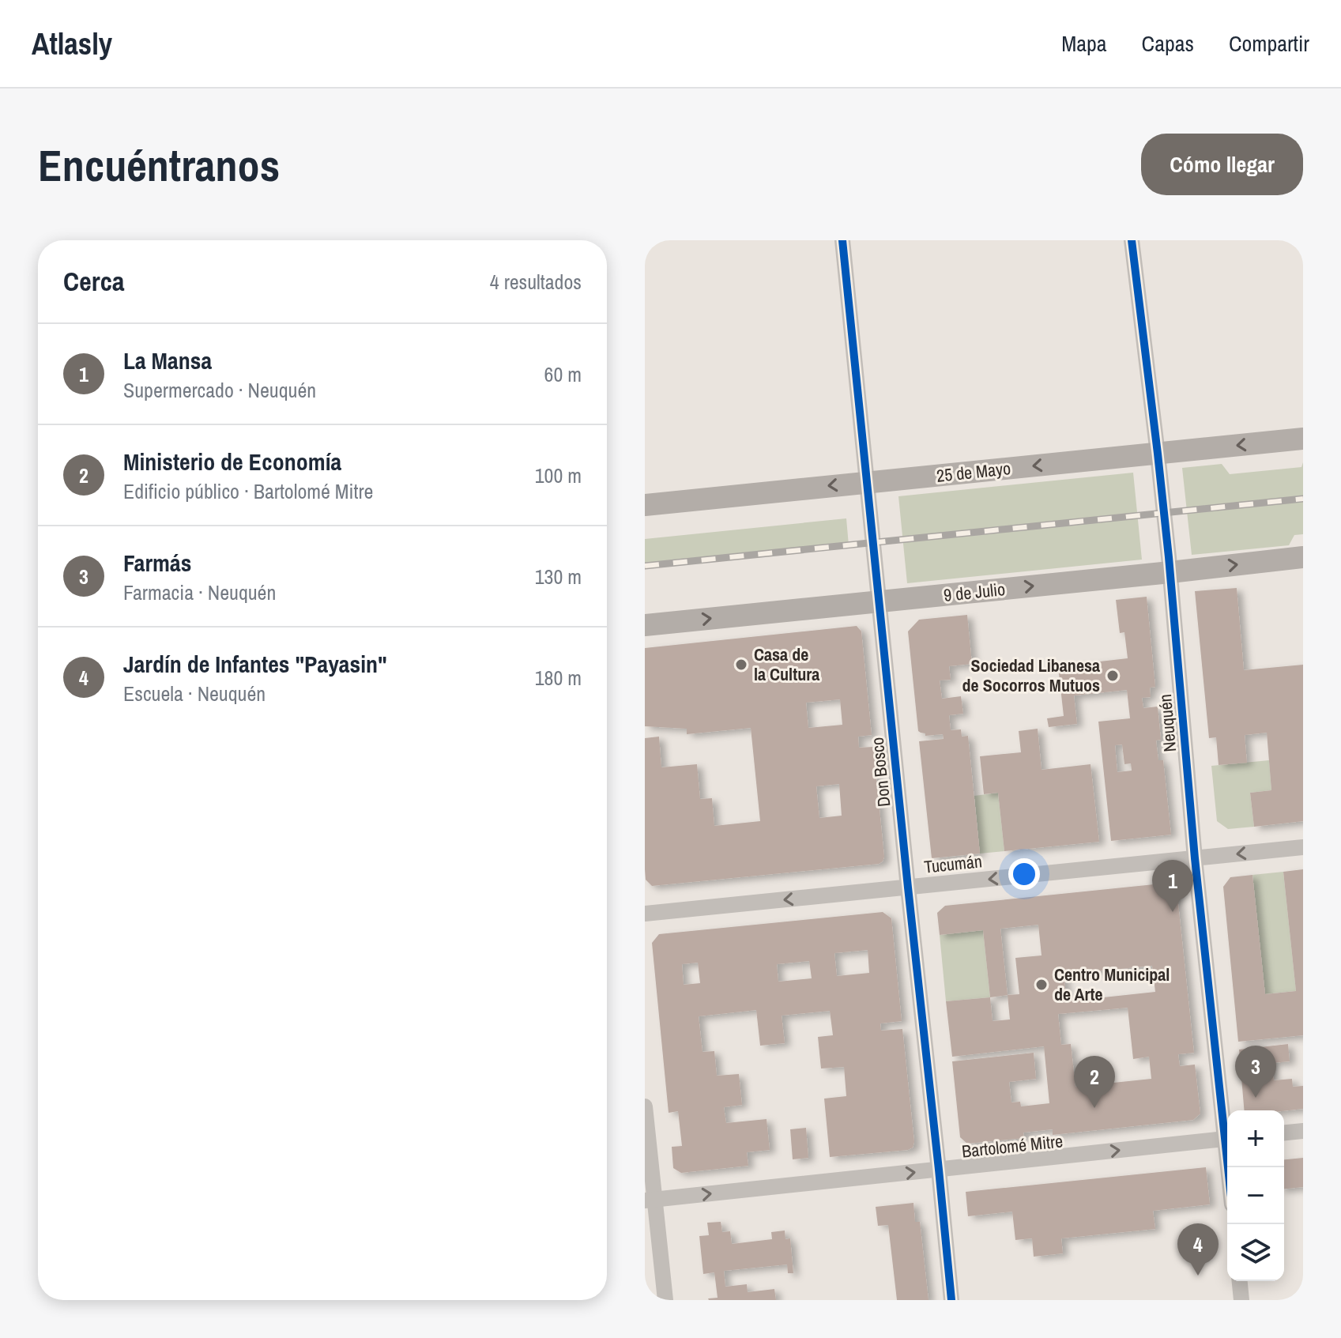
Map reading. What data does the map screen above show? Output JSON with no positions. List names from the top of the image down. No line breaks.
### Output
{"streets":{"main road":["25 de Mayo","9 de Julio"],"street":["Neuquén","Don Bosco","Tucumán","Bartolomé Mitre"]},"crossings":[["25 de Mayo","Neuquén"],["25 de Mayo","Don Bosco"],["9 de Julio","Neuquén"],["9 de Julio","Don Bosco"],["Neuquén","Tucumán"],["Don Bosco","Tucumán"],["Don Bosco","Bartolomé Mitre"]],"one_way":["25 de Mayo","9 de Julio","Tucumán","Bartolomé Mitre"],"places":["Casa de la Cultura","Sociedad Libanesa de Socorros Mutuos","Centro Municipal de Arte"],"page":{"header":"Atlasly","nav":["Mapa","Capas","Compartir"],"buttons":"Cómo llegar","title":"Encuéntranos","heading":["Cerca","4 resultados"],"list":[{"mark":"1","name":"La Mansa","note":"Supermercado · Neuquén","value":"60 m"},{"mark":"2","name":"Ministerio de Economía","note":"Edificio público · Bartolomé Mitre","value":"100 m"},{"mark":"3","name":"Farmás","note":"Farmacia · Neuquén","value":"130 m"},{"mark":"4","name":"Jardín de Infantes \"Payasin\"","note":"Escuela · Neuquén","value":"180 m"}],"pins":["1","3","2","4"],"map_buttons":["+","−"]}}
